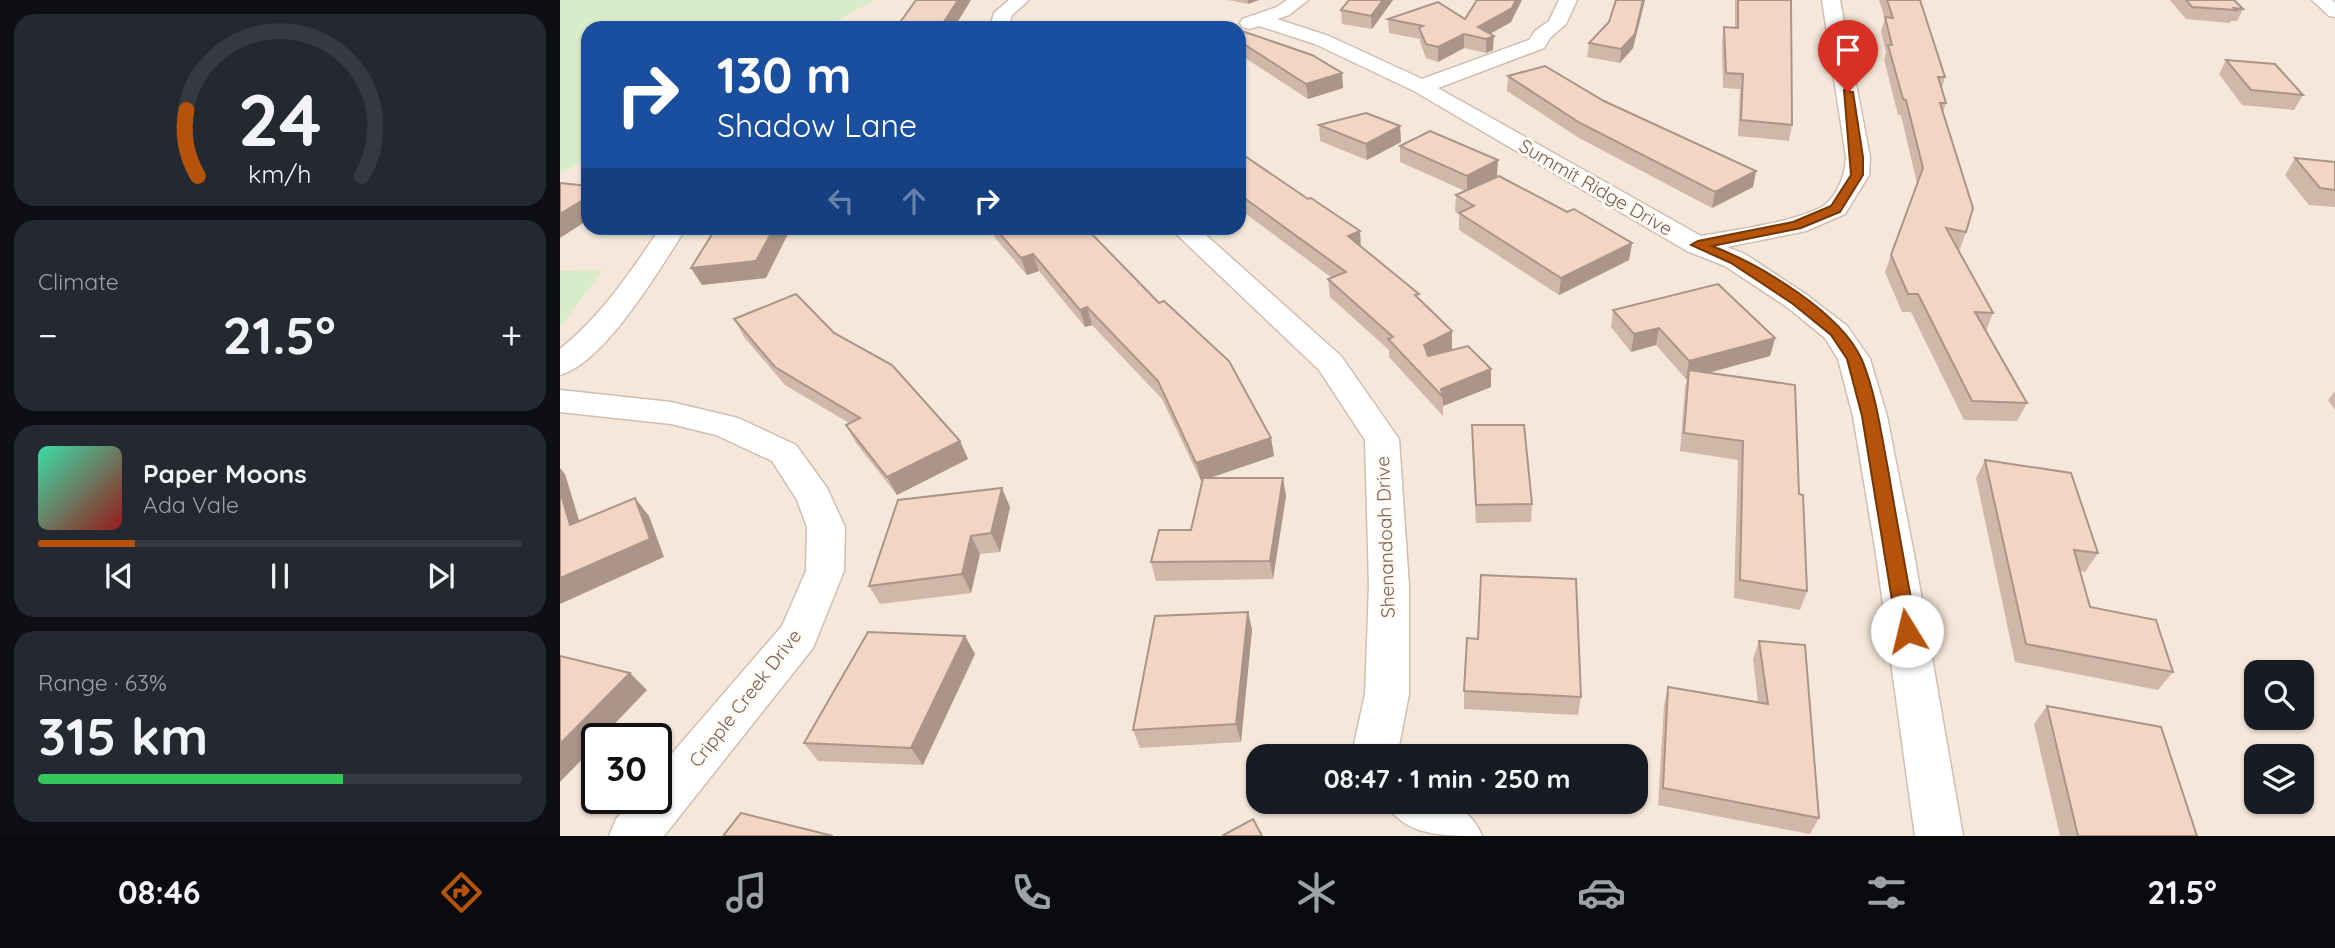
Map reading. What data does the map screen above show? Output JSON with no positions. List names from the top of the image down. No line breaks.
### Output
{"streets":{"street":["Summit Ridge Drive","Shenandoah Drive","Cripple Creek Drive"]},"page":{"turn":["130 m","Shadow Lane"],"tile":["Climate",["Range · 63%","315 km"]],"heat":["−","21.5°","+"],"song":["Paper Moons","Ada Vale"],"limit":"30","trip":"08:47 · 1 min · 250 m","tabs":["08:46","21.5°"],"gauge":["24","km/h"]}}
